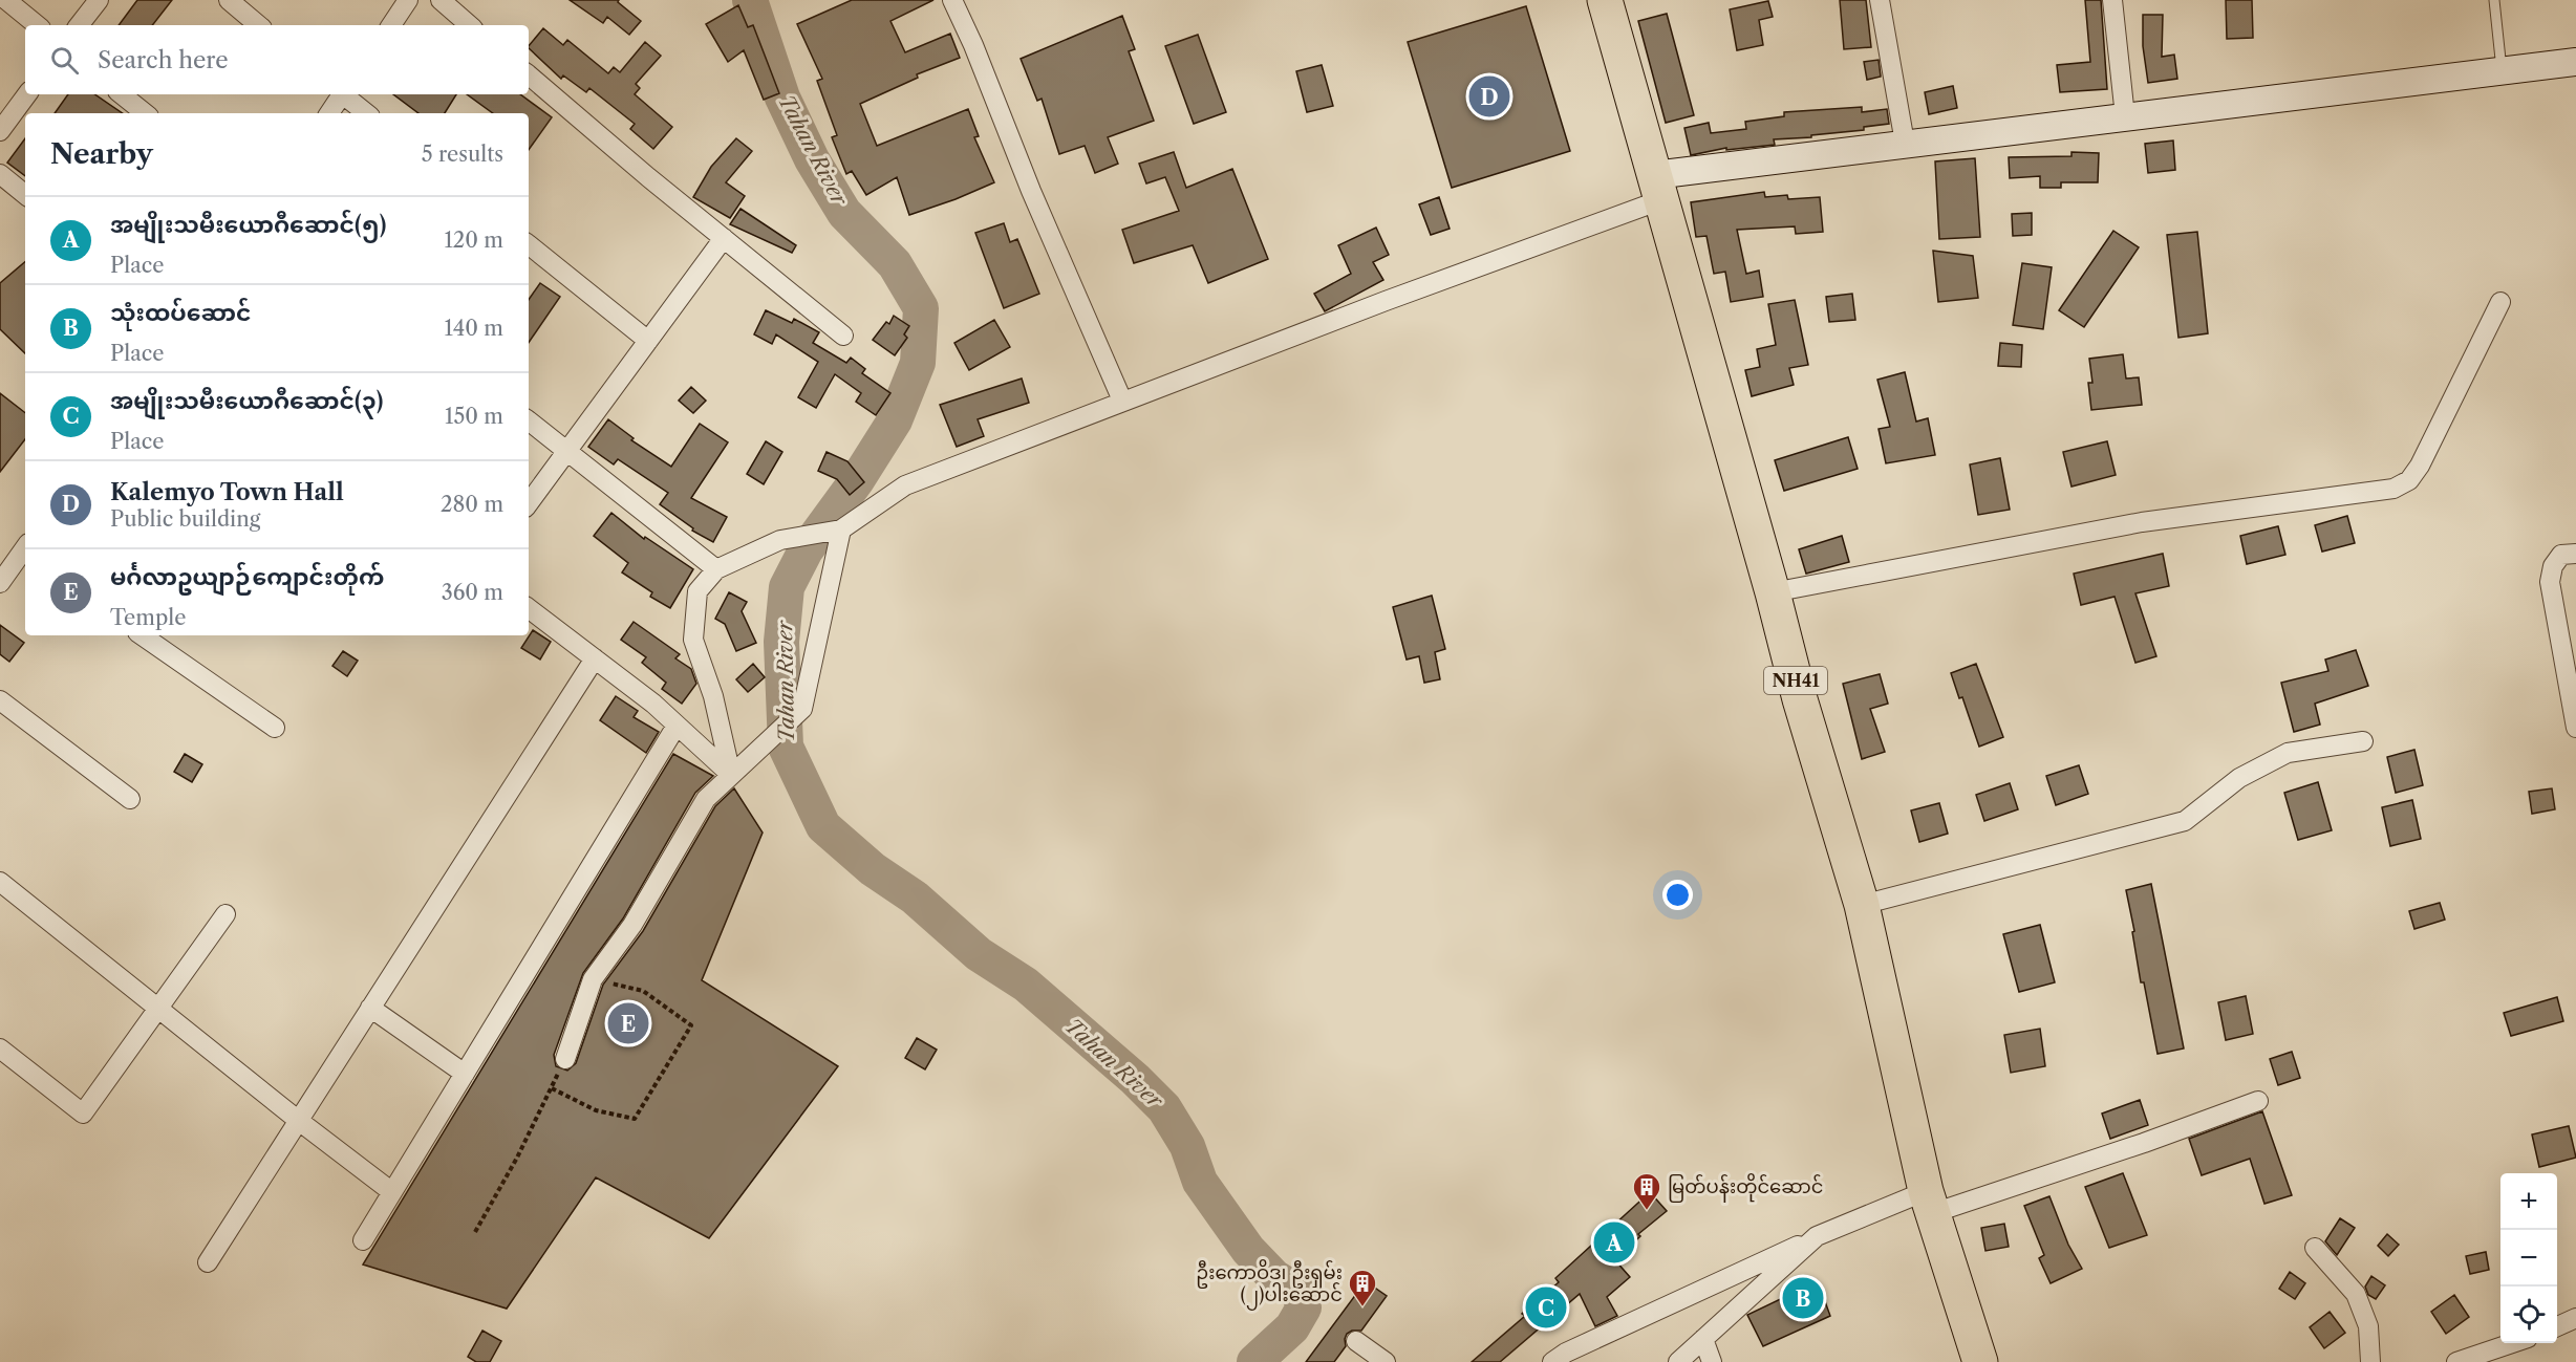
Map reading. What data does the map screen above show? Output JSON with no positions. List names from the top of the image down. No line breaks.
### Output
{"streets":{"highway":["NH41"]},"water":["Tahan River"],"places":{"building":["မြတ်ပန်းတိုင်ဆောင်","ဦးကောဝိဒ၊ ဦးရှမ်း (၂)ပါးဆောင်"]},"page":{"search":"Search here","pins":["D","E","A","B","C"],"heading":["Nearby","5 results"],"list":[{"mark":"A","name":"အမျိုးသမီးယောဂီဆောင်(၅)","note":"Place","value":"120 m"},{"mark":"B","name":"သုံးထပ်ဆောင်","note":"Place","value":"140 m"},{"mark":"C","name":"အမျိုးသမီးယောဂီဆောင်(၃)","note":"Place","value":"150 m"},{"mark":"D","name":"Kalemyo Town Hall","note":"Public building","value":"280 m"},{"mark":"E","name":"မင်္ဂလာဥယျာဉ်ကျောင်းတိုက်","note":"Temple","value":"360 m"}],"map_buttons":["+","−"]}}
